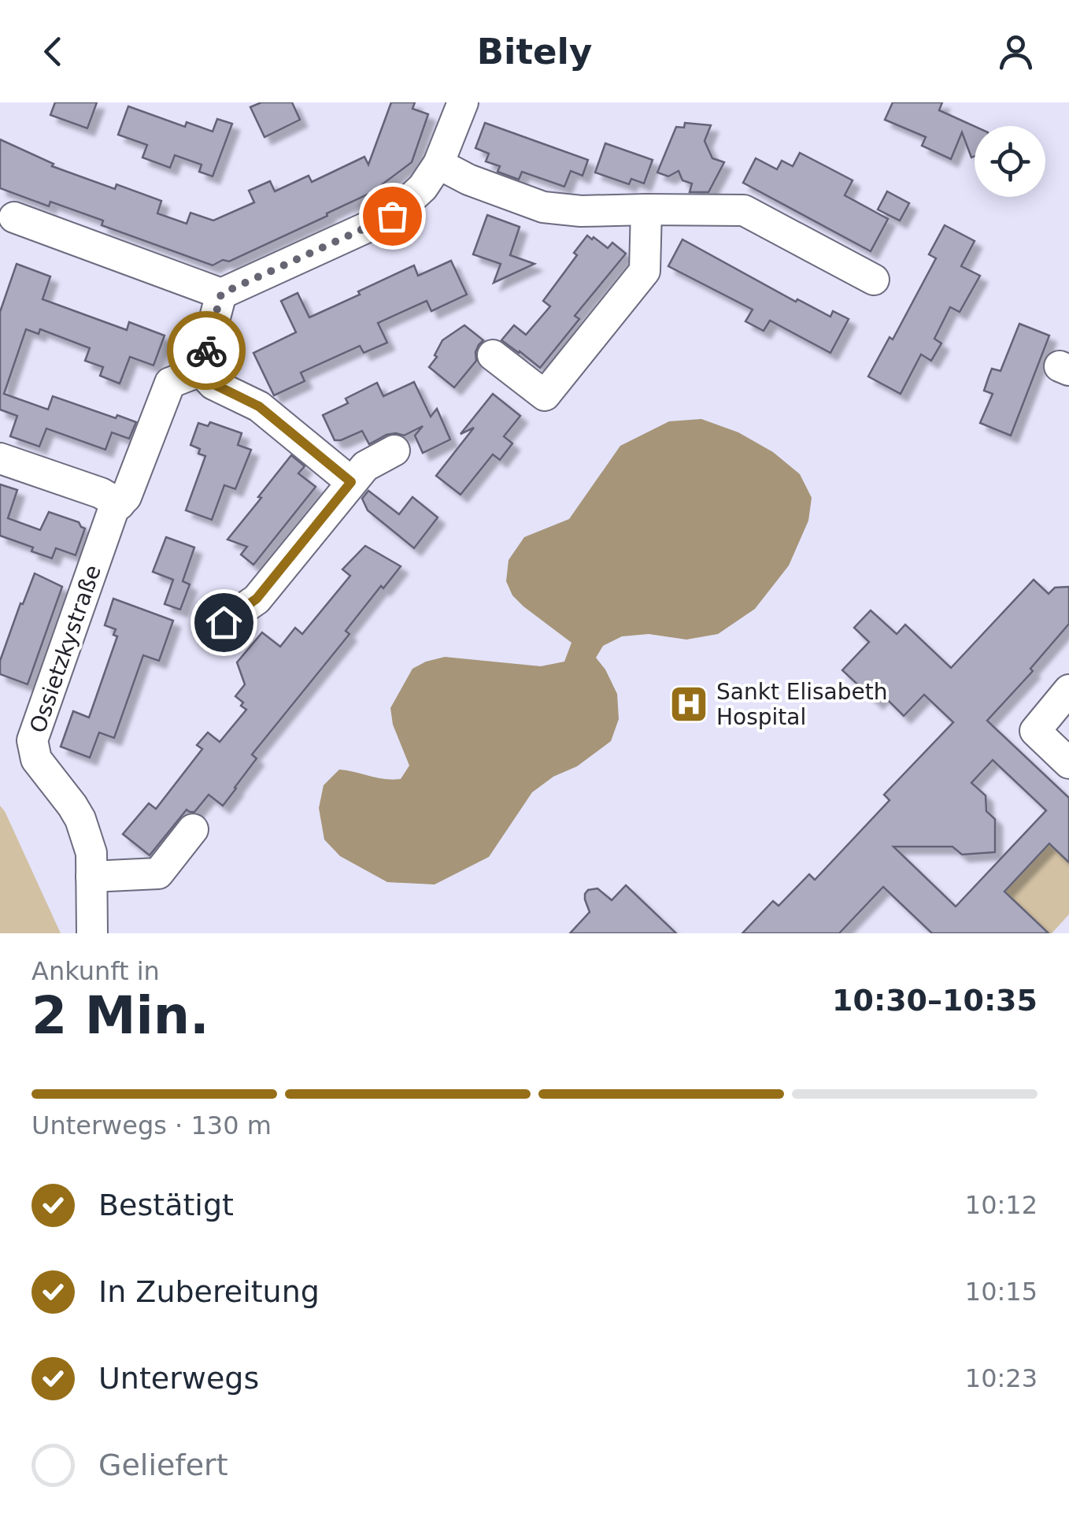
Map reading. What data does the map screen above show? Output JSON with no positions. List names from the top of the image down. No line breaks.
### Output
{"streets":{"street":["Ossietzkystraße"]},"places":{"hospital":["Sankt Elisabeth Hospital"]},"page":{"header":"Bitely","heading":["2 Min.","Ankunft in","10:30–10:35"],"bar":"Unterwegs · 130 m","list":[["Bestätigt","10:12"],["In Zubereitung","10:15"],["Unterwegs","10:23"],"Geliefert"]}}
